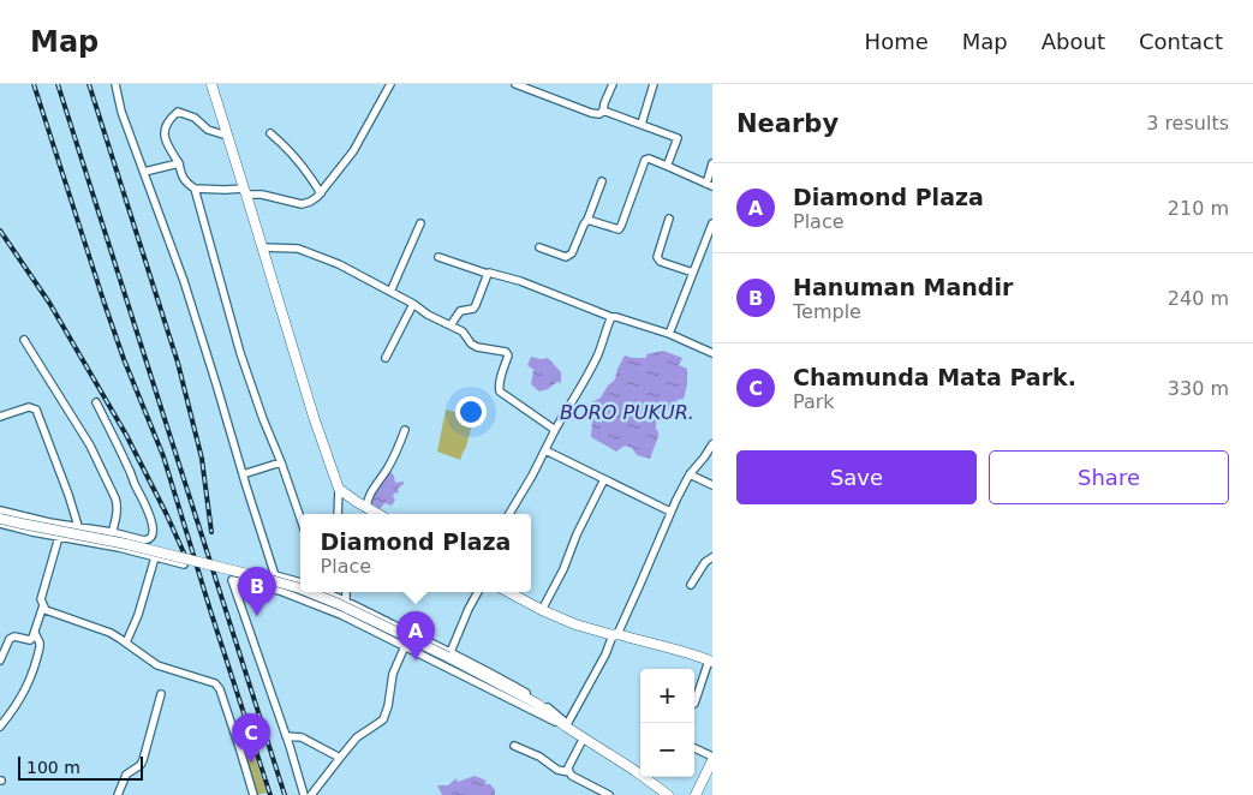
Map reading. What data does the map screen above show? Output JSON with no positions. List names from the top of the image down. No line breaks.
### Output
{"water":["BORO PUKUR."],"scale_bar":"100 m","page":{"header":"Map","nav":["Home","Map","About","Contact"],"heading":["Nearby","3 results"],"list":[{"mark":"A","name":"Diamond Plaza","note":"Place","value":"210 m"},{"mark":"B","name":"Hanuman Mandir","note":"Temple","value":"240 m"},{"mark":"C","name":"Chamunda Mata Park.","note":"Park","value":"330 m"}],"buttons":["Save","Share"],"popup":["Diamond Plaza","Place"],"pins":["B","A","C"],"map_buttons":["+","−"],"scale":"100 m"}}
